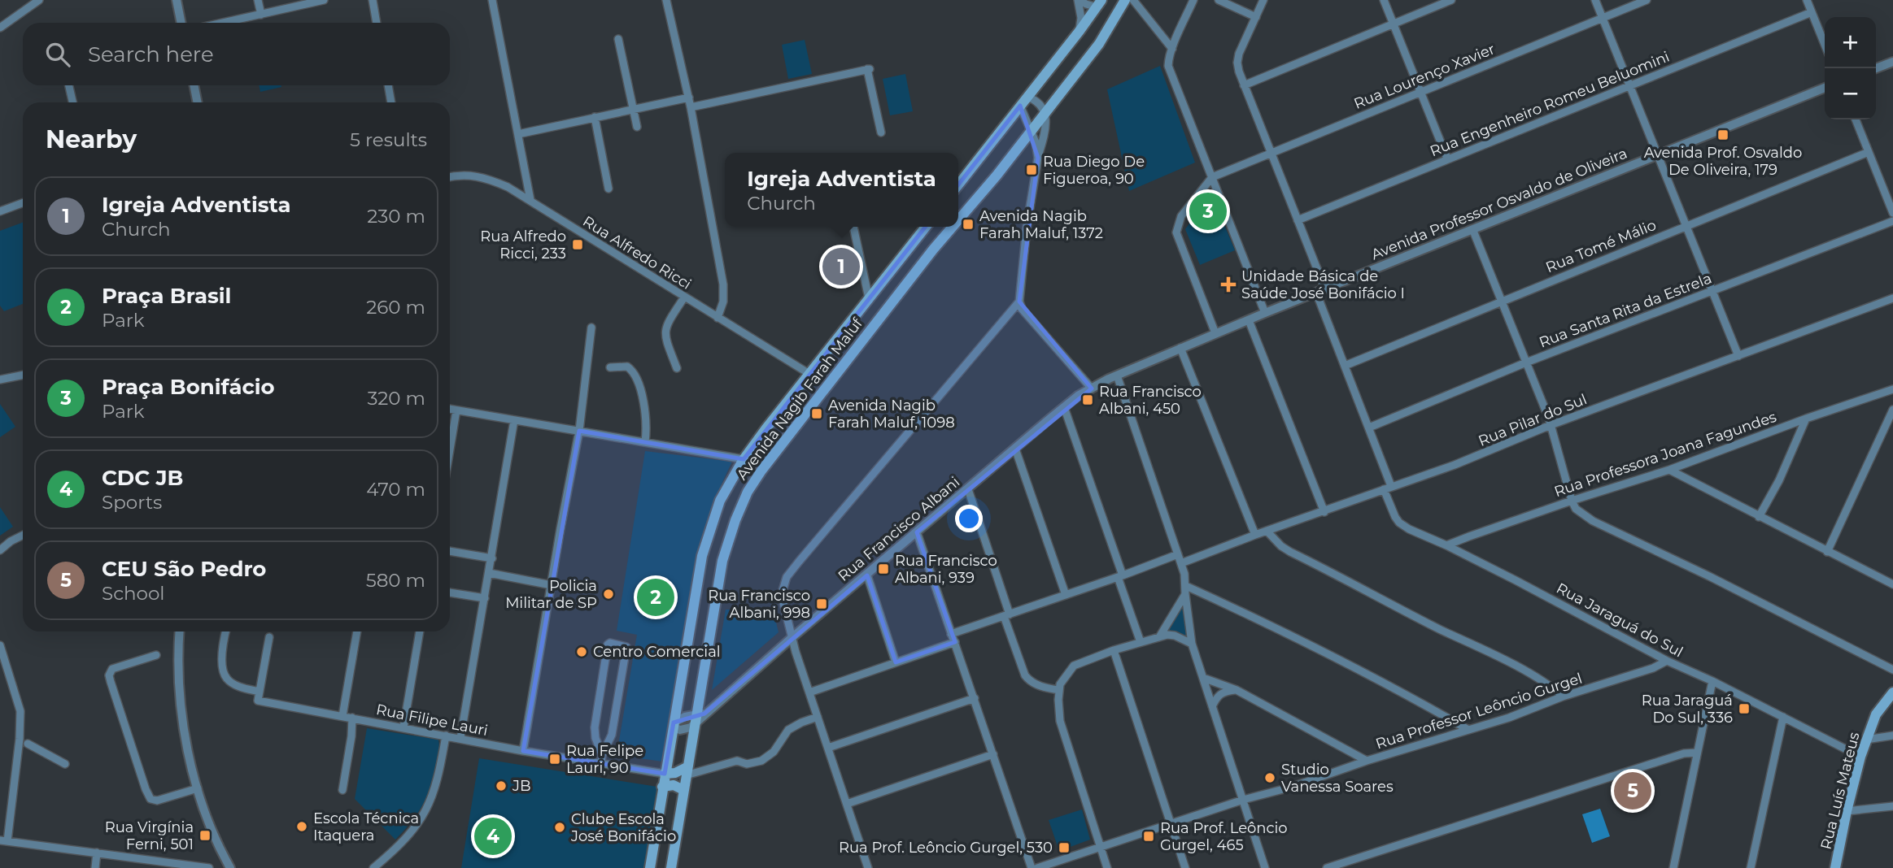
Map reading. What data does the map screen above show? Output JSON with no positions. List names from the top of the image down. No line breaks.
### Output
{"streets":{"main road":["Avenida Nagib Farah Maluf","Rua Luís Mateus"],"street":["Rua Lourenço Xavier","Rua Engenheiro Romeu Beluomini","Avenida Professor Osvaldo de Oliveira","Rua Tomé Málio","Rua Alfredo Ricci","Rua Santa Rita da Estrela","Rua Pilar do Sul","Rua Professora Joana Fagundes","Rua Francisco Albani","Rua Jaraguá do Sul","Rua Professor Leôncio Gurgel","Rua Filipe Lauri"]},"crossings":[["Avenida Professor Osvaldo de Oliveira","Rua Francisco Albani"],["Avenida Professor Osvaldo de Oliveira","Rua Jaraguá do Sul"],["Rua Tomé Málio","Rua Jaraguá do Sul"],["Rua Alfredo Ricci","Avenida Nagib Farah Maluf"],["Rua Santa Rita da Estrela","Rua Jaraguá do Sul"],["Avenida Nagib Farah Maluf","Rua Francisco Albani"],["Avenida Nagib Farah Maluf","Rua Filipe Lauri"],["Rua Pilar do Sul","Rua Jaraguá do Sul"],["Rua Professora Joana Fagundes","Rua Jaraguá do Sul"],["Rua Jaraguá do Sul","Rua Professor Leôncio Gurgel"],["Rua Jaraguá do Sul","Rua Luís Mateus"]],"places":{"transit":["Avenida Prof. Osvaldo De Oliveira, 179","Rua Diego De Figueroa, 90","Avenida Nagib Farah Maluf, 1372","Rua Alfredo Ricci, 233","Rua Francisco Albani, 450","Avenida Nagib Farah Maluf, 1098","Rua Francisco Albani, 939","Rua Francisco Albani, 998","Rua Jaraguá Do Sul, 336","Rua Felipe Lauri, 90","Rua Virgínia Ferni, 501","Rua Prof. Leôncio Gurgel, 465","Rua Prof. Leôncio Gurgel, 530"],"health":["Unidade Básica de Saúde José Bonifácio I"],"other":["Policia Militar de SP","Centro Comercial","Studio Vanessa Soares","JB","Escola Técnica Itaquera","Clube Escola José Bonifácio"]},"page":{"map_buttons":["+","−"],"search":"Search here","heading":["Nearby","5 results"],"popup":["Igreja Adventista","Church"],"list":[{"mark":"1","name":"Igreja Adventista","note":"Church","value":"230 m"},{"mark":"2","name":"Praça Brasil","note":"Park","value":"260 m"},{"mark":"3","name":"Praça Bonifácio","note":"Park","value":"320 m"},{"mark":"4","name":"CDC JB","note":"Sports","value":"470 m"},{"mark":"5","name":"CEU São Pedro","note":"School","value":"580 m"}],"pins":["3","1","2","5","4"]}}
